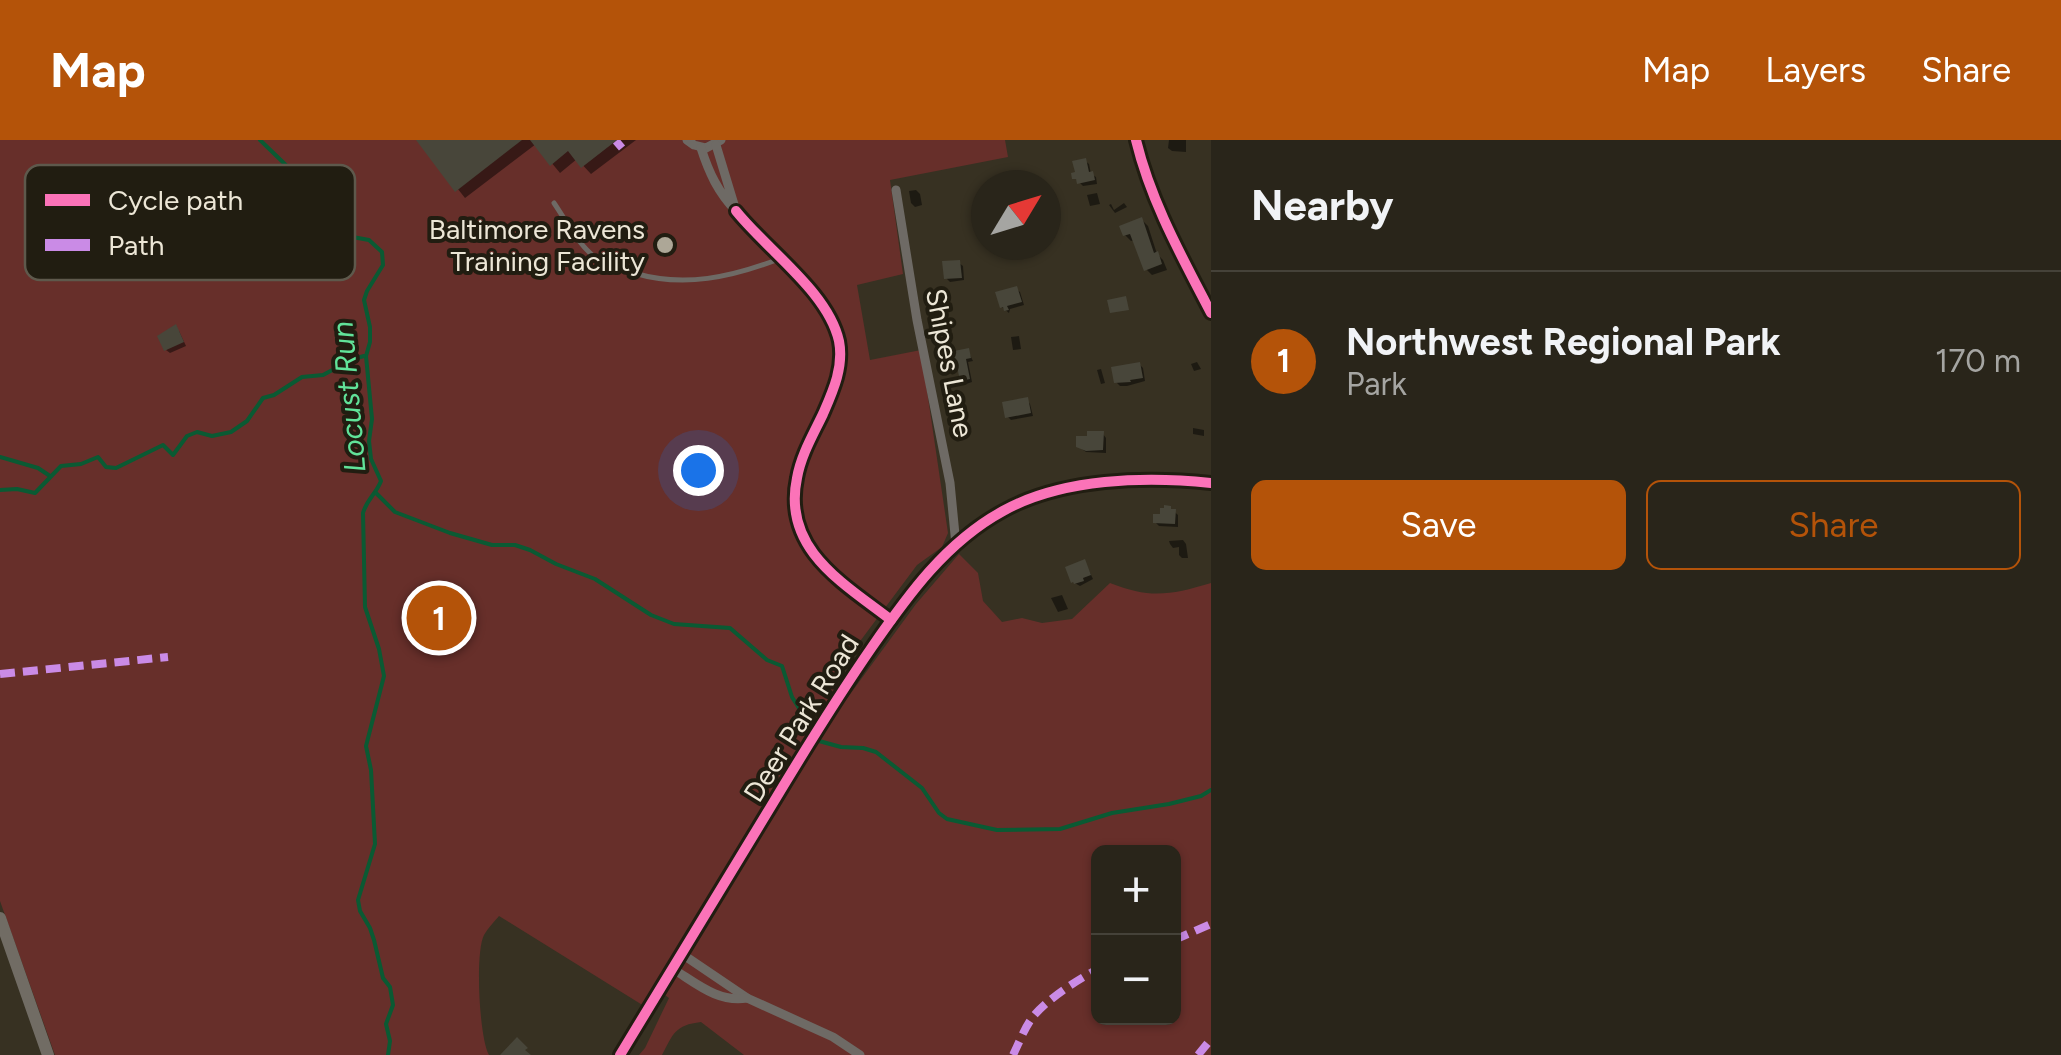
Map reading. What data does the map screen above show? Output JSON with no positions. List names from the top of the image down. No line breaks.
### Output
{"streets":{"street":["Shipes Lane","Deer Park Road"]},"crossings":[["Shipes Lane","Deer Park Road"]],"water":["Locust Run"],"places":["Baltimore Ravens Training Facility"],"legend":["Cycle path","Path"],"north":"top right","page":{"header":"Map","nav":["Map","Layers","Share"],"heading":"Nearby","list":[{"mark":"1","name":"Northwest Regional Park","note":"Park","value":"170 m"}],"buttons":["Save","Share"],"pins":"1","map_buttons":["+","−"]}}
